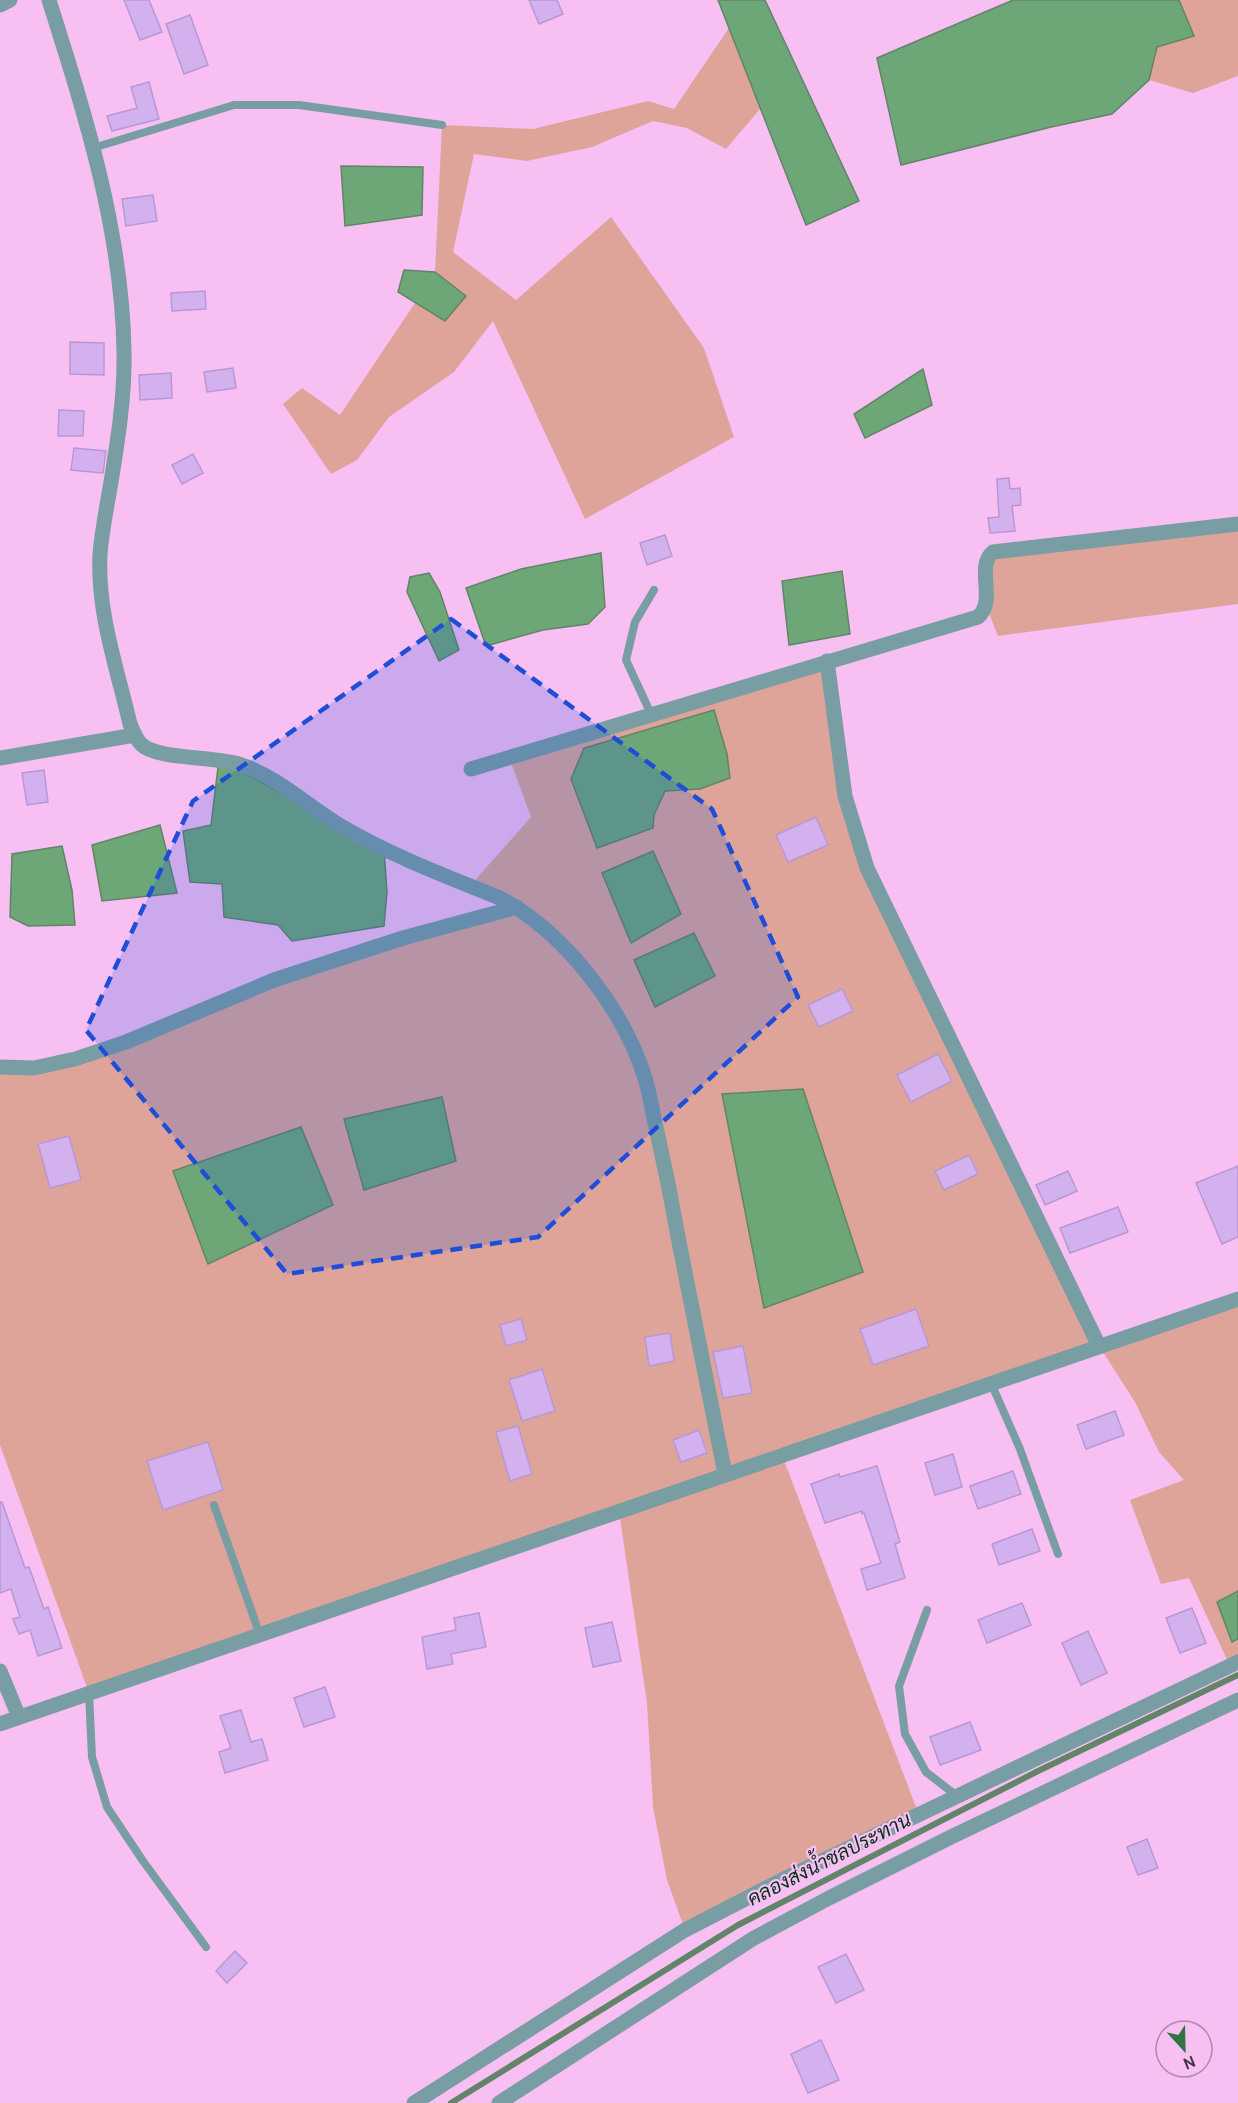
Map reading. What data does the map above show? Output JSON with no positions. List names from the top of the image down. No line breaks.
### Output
{"water":["คลองส่งน้ำชลประทาน"],"north":"bottom"}
